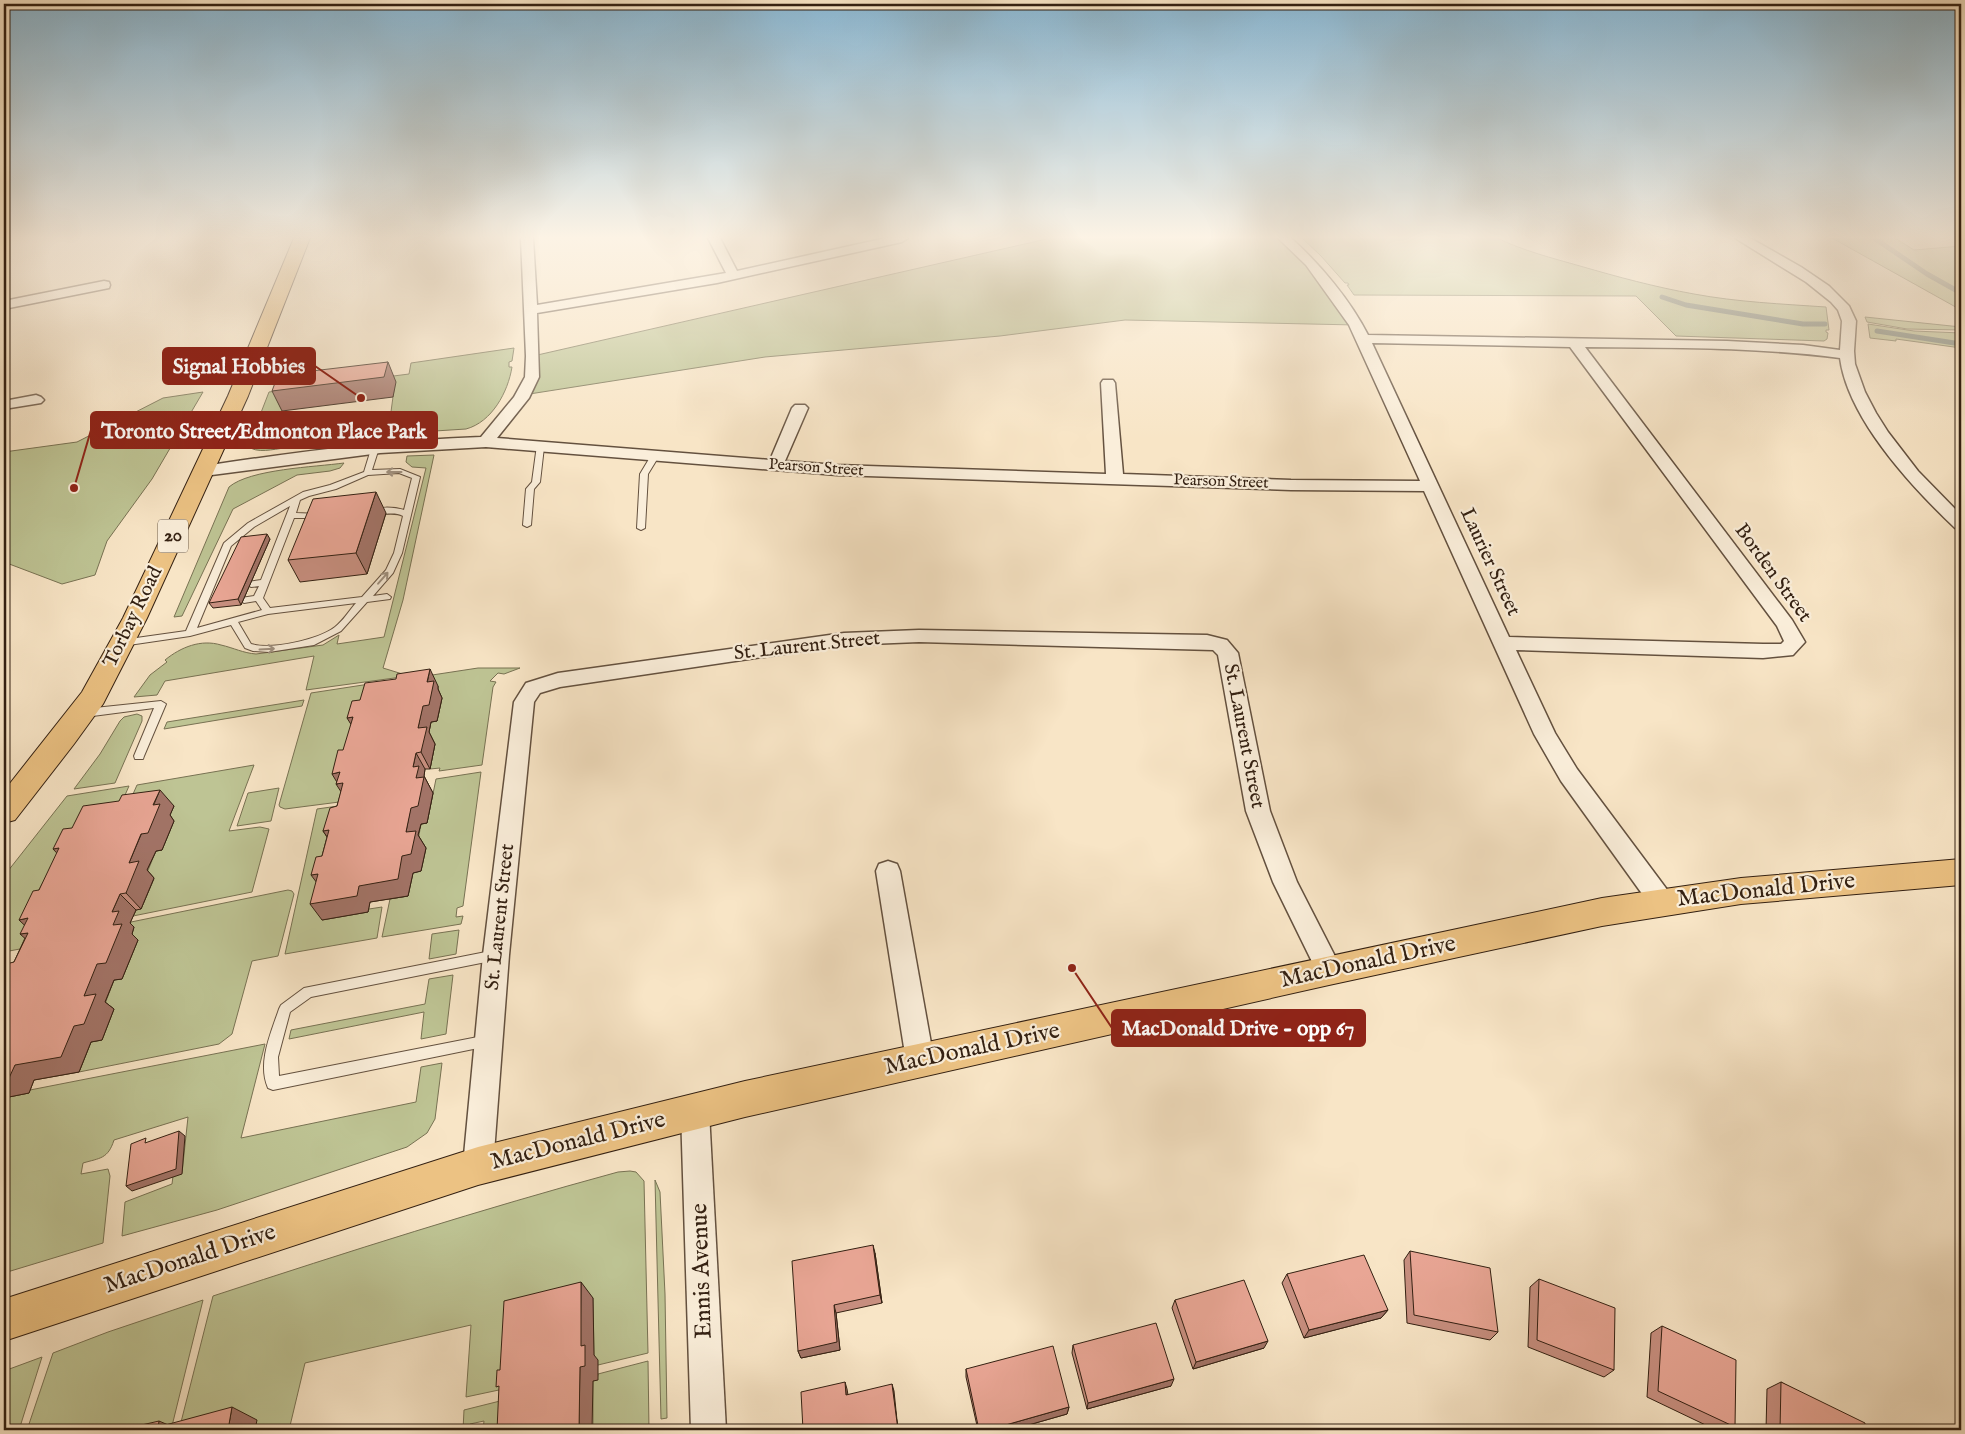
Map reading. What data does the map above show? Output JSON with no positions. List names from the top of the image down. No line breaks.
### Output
{"streets":{"main road":["20","Torbay Road","MacDonald Drive"],"street":["Pearson Street","Laurier Street","Borden Street","St. Laurent Street","Ennis Avenue"]},"crossings":[["Pearson Street","Laurier Street"],["Pearson Street","Torbay Road"],["Laurier Street","Borden Street"],["Laurier Street","MacDonald Drive"],["St. Laurent Street","MacDonald Drive"],["MacDonald Drive","Ennis Avenue"]],"places":["Signal Hobbies","Toronto Street/Edmonton Place Park","MacDonald Drive - opp 67"]}
